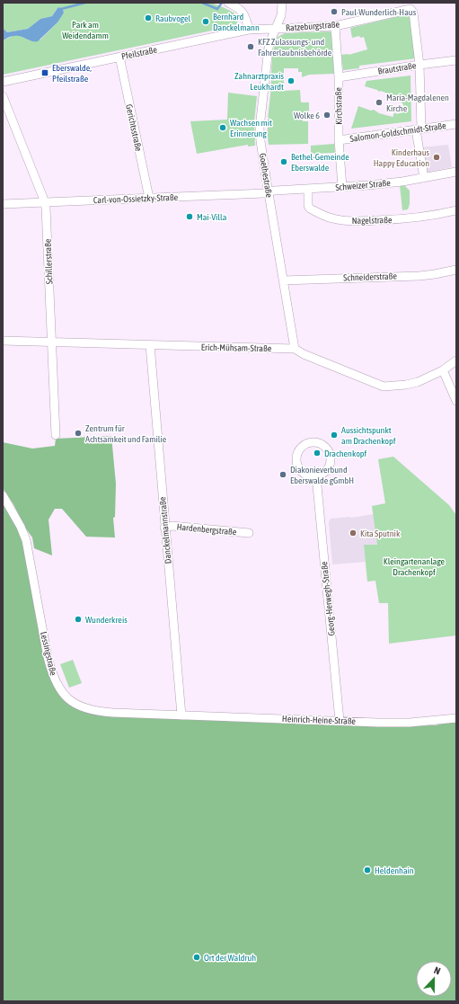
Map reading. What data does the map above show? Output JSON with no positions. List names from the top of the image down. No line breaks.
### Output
{"streets":{"street":["Ratzeburgstraße","Pfeilstraße","Brautstraße","Kirchstraße","Gerichtsstraße","Salomon-Goldschmidt-Straße","Goethestraße","Schweizer Straße","Carl-von-Ossietzky-Straße","Nagelstraße","Schillerstraße","Schneiderstraße","Erich-Mühsam-Straße","Hardenbergstraße","Danckelmannstraße","Georg-Herwegh-Straße","Lessingstraße","Heinrich-Heine-Straße"]},"crossings":[["Ratzeburgstraße","Pfeilstraße"],["Ratzeburgstraße","Brautstraße"],["Ratzeburgstraße","Kirchstraße"],["Ratzeburgstraße","Goethestraße"],["Pfeilstraße","Gerichtsstraße"],["Pfeilstraße","Goethestraße"],["Brautstraße","Kirchstraße"],["Kirchstraße","Salomon-Goldschmidt-Straße"],["Kirchstraße","Schweizer Straße"],["Gerichtsstraße","Carl-von-Ossietzky-Straße"],["Goethestraße","Schweizer Straße"],["Goethestraße","Carl-von-Ossietzky-Straße"],["Goethestraße","Schneiderstraße"],["Goethestraße","Erich-Mühsam-Straße"],["Schweizer Straße","Carl-von-Ossietzky-Straße"],["Schweizer Straße","Nagelstraße"],["Carl-von-Ossietzky-Straße","Schillerstraße"],["Schillerstraße","Erich-Mühsam-Straße"],["Erich-Mühsam-Straße","Danckelmannstraße"],["Hardenbergstraße","Danckelmannstraße"],["Danckelmannstraße","Lessingstraße"],["Danckelmannstraße","Heinrich-Heine-Straße"],["Georg-Herwegh-Straße","Heinrich-Heine-Straße"],["Lessingstraße","Heinrich-Heine-Straße"]],"parks":["Park am Weidendamm","Kleingartenanlage Drachenkopf"],"places":{"other":["Paul-Wunderlich-Haus","Raubvogel","Bernhard Danckelmann","KFZ Zulassungs- und Fahrerlaubnisbehörde","Zahnarztpraxis Leukhardt","Maria-Magdalenen Kirche","Wolke 6","Wachsen mit Erinnerung","Kinderhaus Happy Education","Bethel-Gemeinde Eberswalde","Mai-Villa","Zentrum für Achtsamkeit und Familie","Aussichtspunkt am Drachenkopf","Drachenkopf","Diakonieverbund Eberswalde gGmbH","Kita Sputnik","Wunderkreis","Heldenhain","Ort der Waldruh"],"transit":["Eberswalde, Pfeilstraße"]},"north":"top"}
